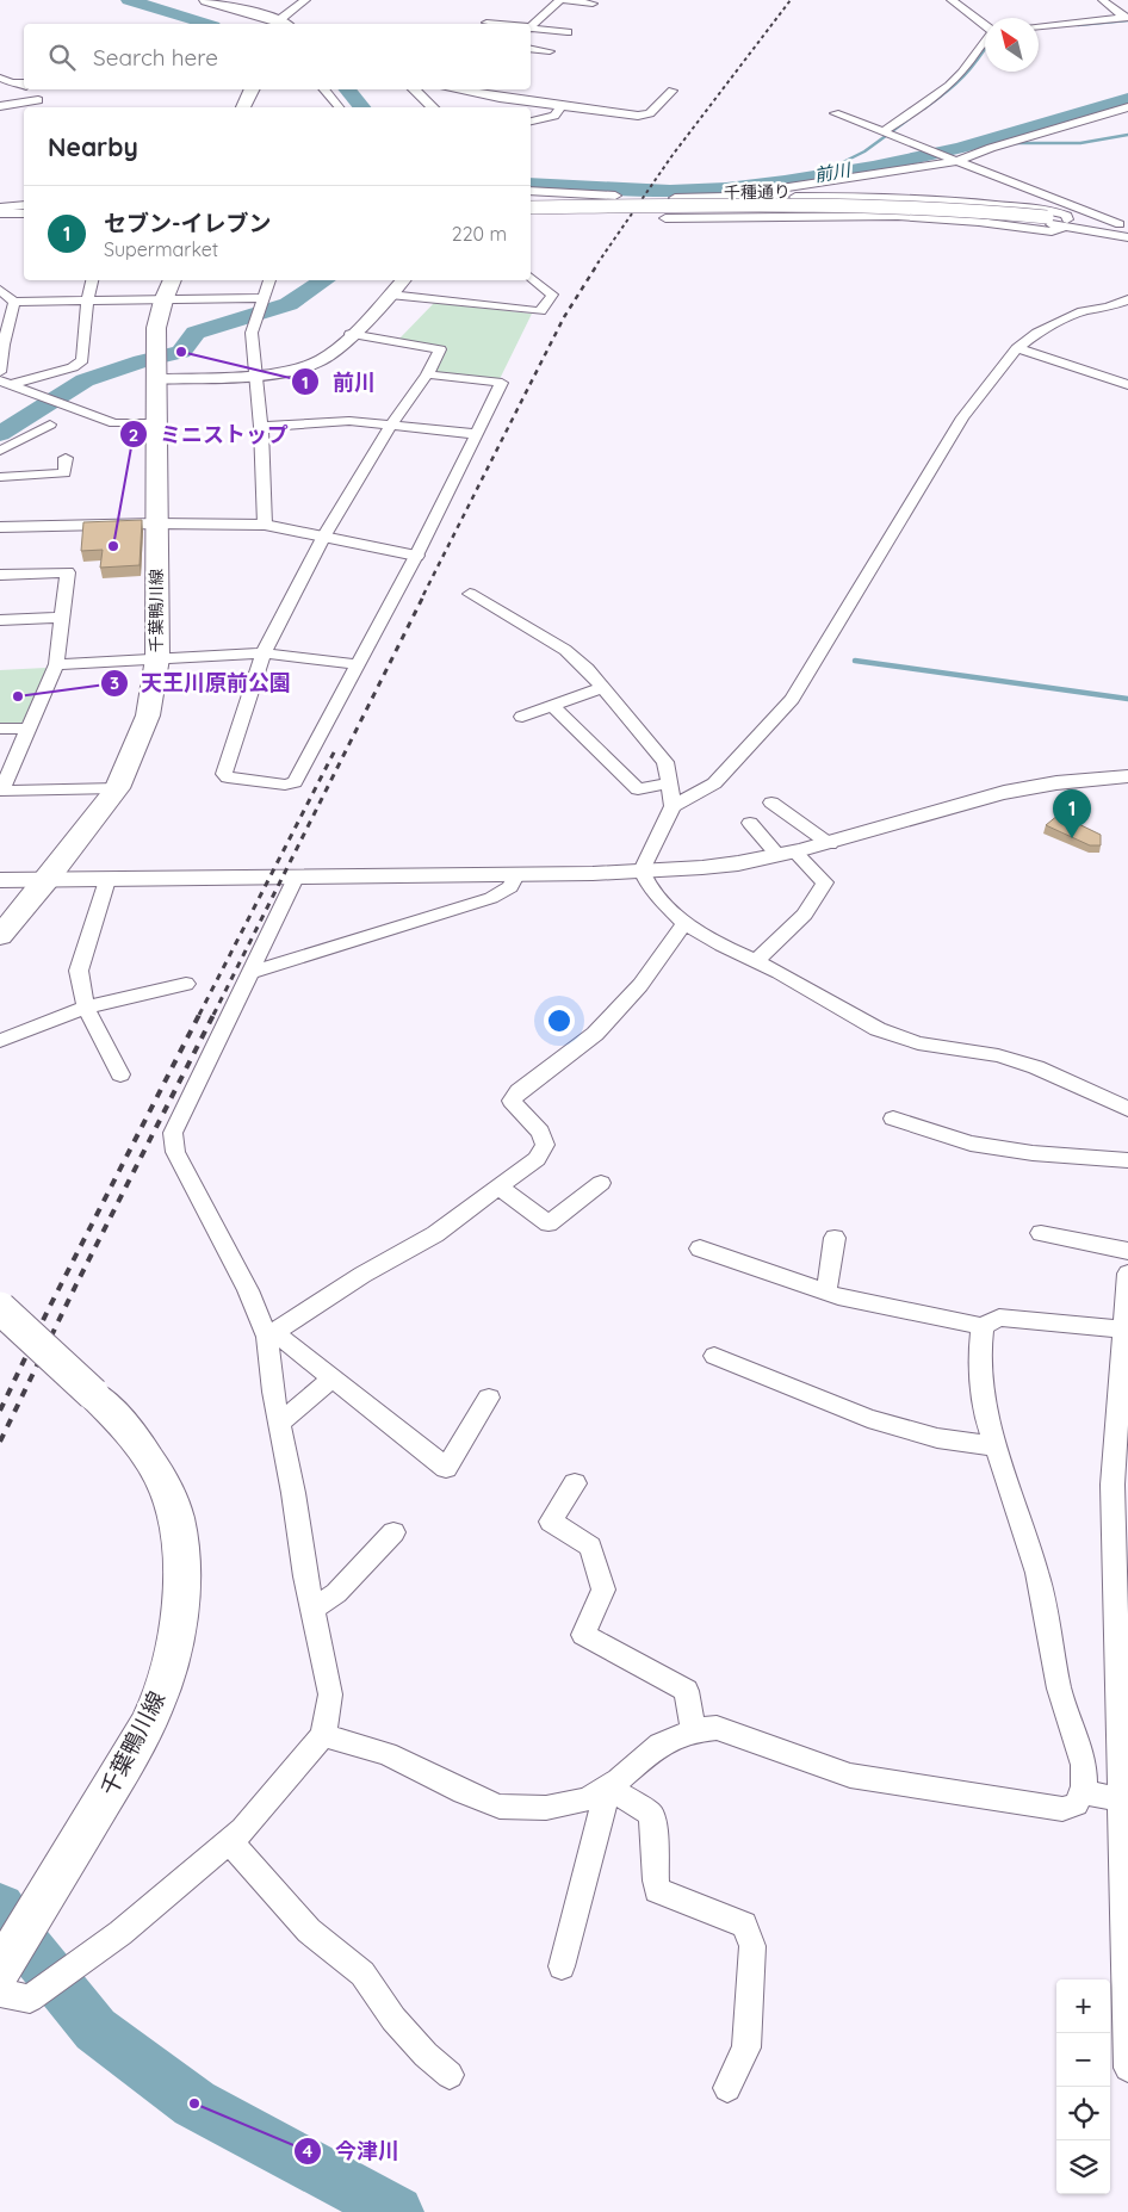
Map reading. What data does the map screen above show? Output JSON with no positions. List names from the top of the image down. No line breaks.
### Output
{"streets":{"main road":["千葉鴨川線"],"street":["千種通り"]},"water":["前川"],"places":["前川","ミニストップ","天王川原前公園","今津川"],"north":"top left","page":{"search":"Search here","heading":"Nearby","list":[{"mark":"1","name":"セブン-イレブン","note":"Supermarket","value":"220 m"}],"pins":"1","map_buttons":["+","−"]}}
